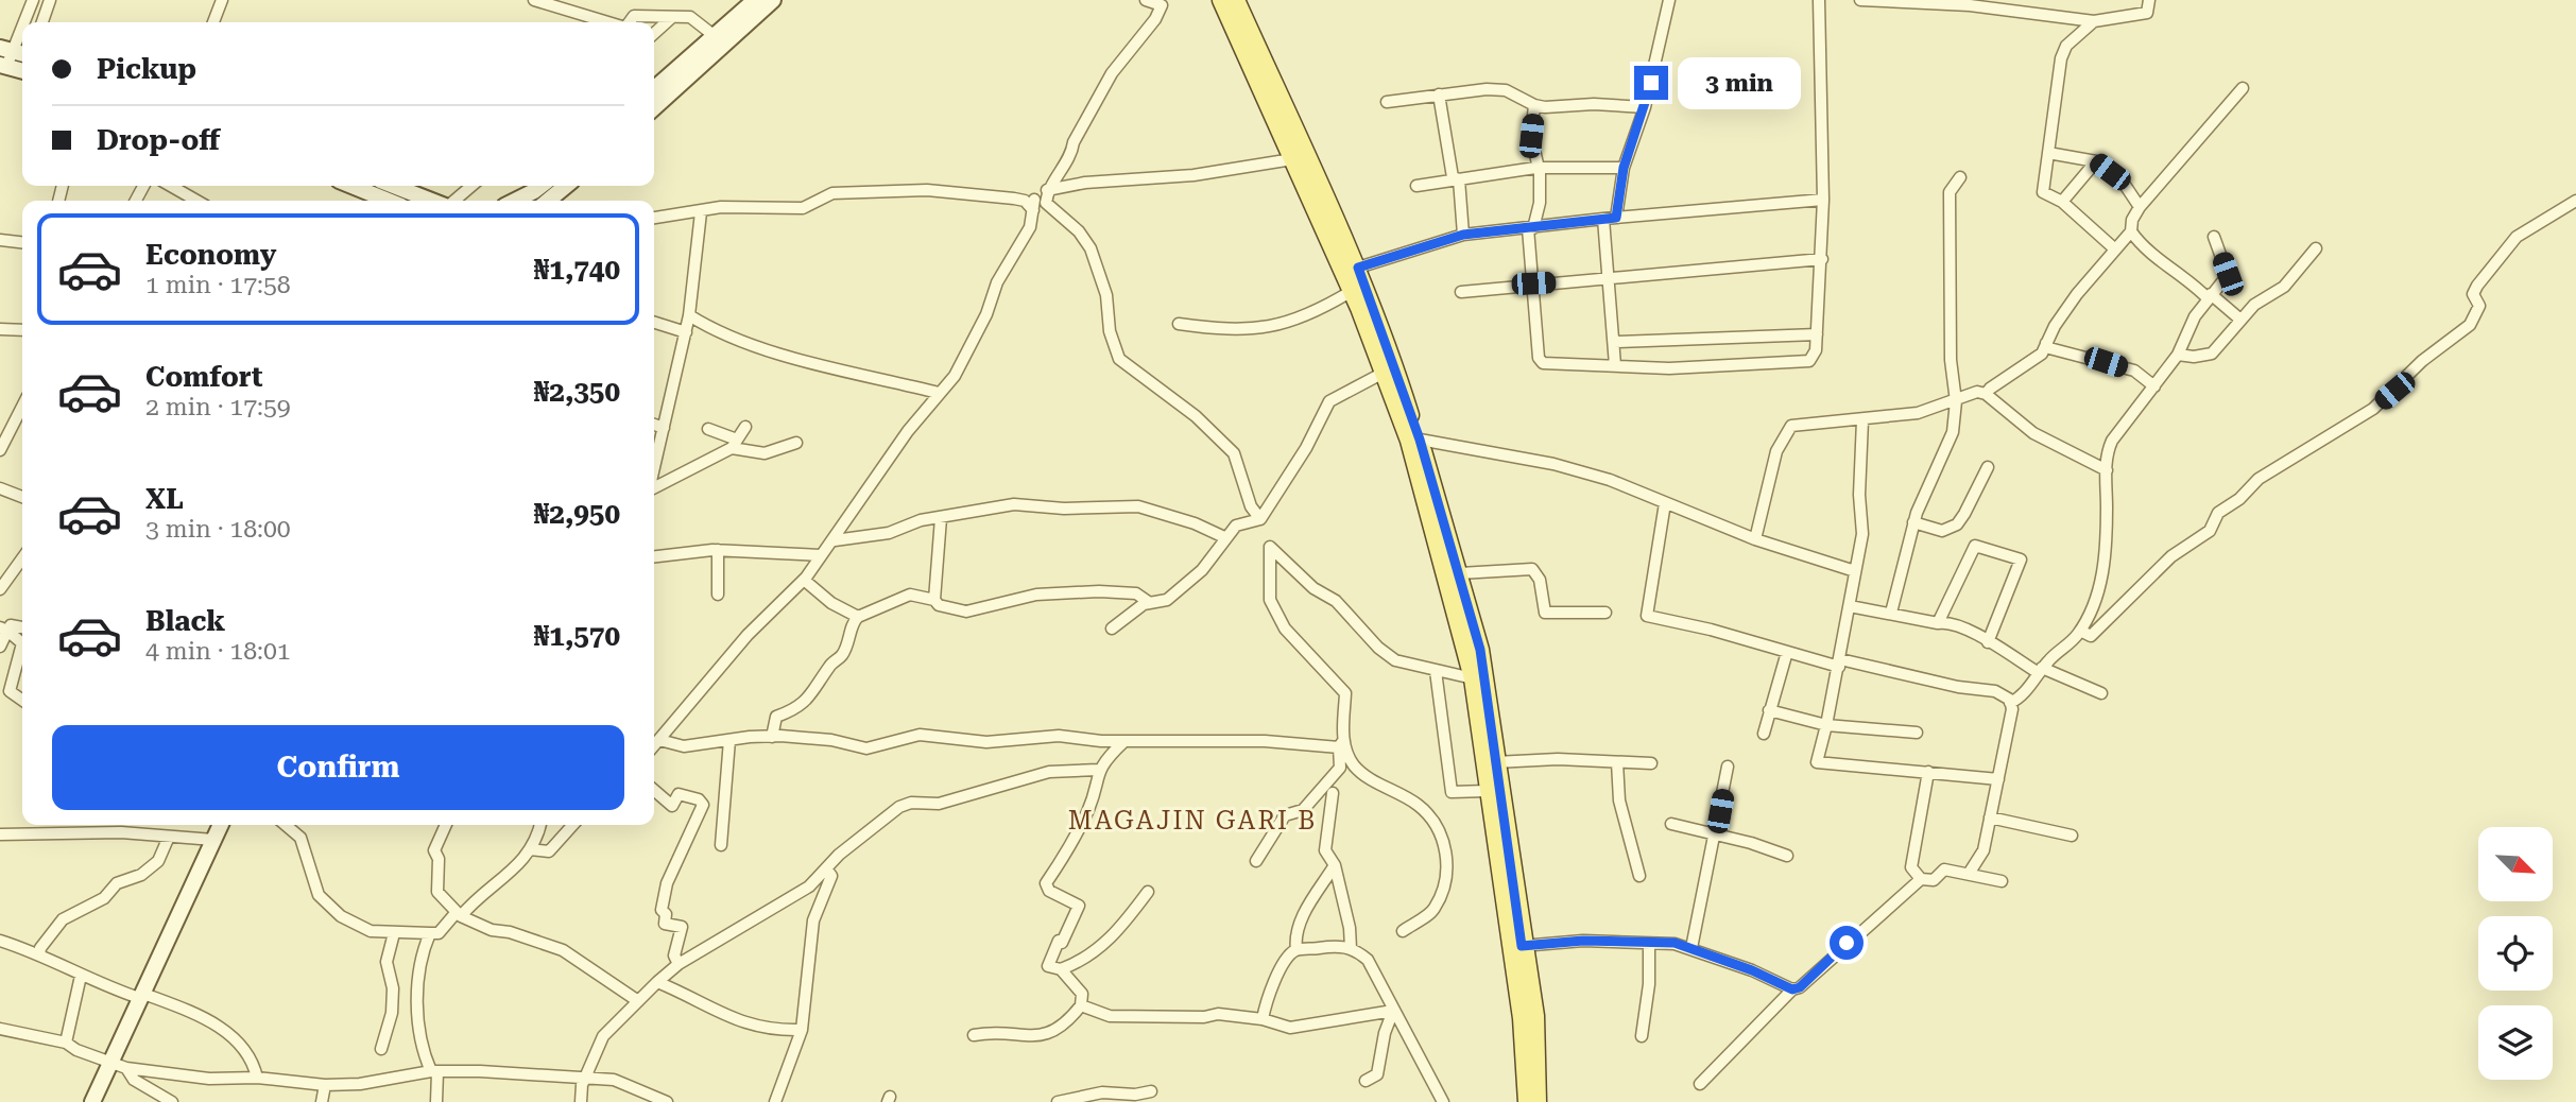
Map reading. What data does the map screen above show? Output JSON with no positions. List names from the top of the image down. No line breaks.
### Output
{"districts":["MAGAJIN GARI B"],"north":"bottom right","page":{"banner":["Pickup","Drop-off"],"bubble":"3 min","list":[{"name":"Economy","note":"1 min · 17:58","value":"₦1,740"},{"name":"Comfort","note":"2 min · 17:59","value":"₦2,350"},{"name":"XL","note":"3 min · 18:00","value":"₦2,950"},{"name":"Black","note":"4 min · 18:01","value":"₦1,570"}],"buttons":"Confirm"}}
